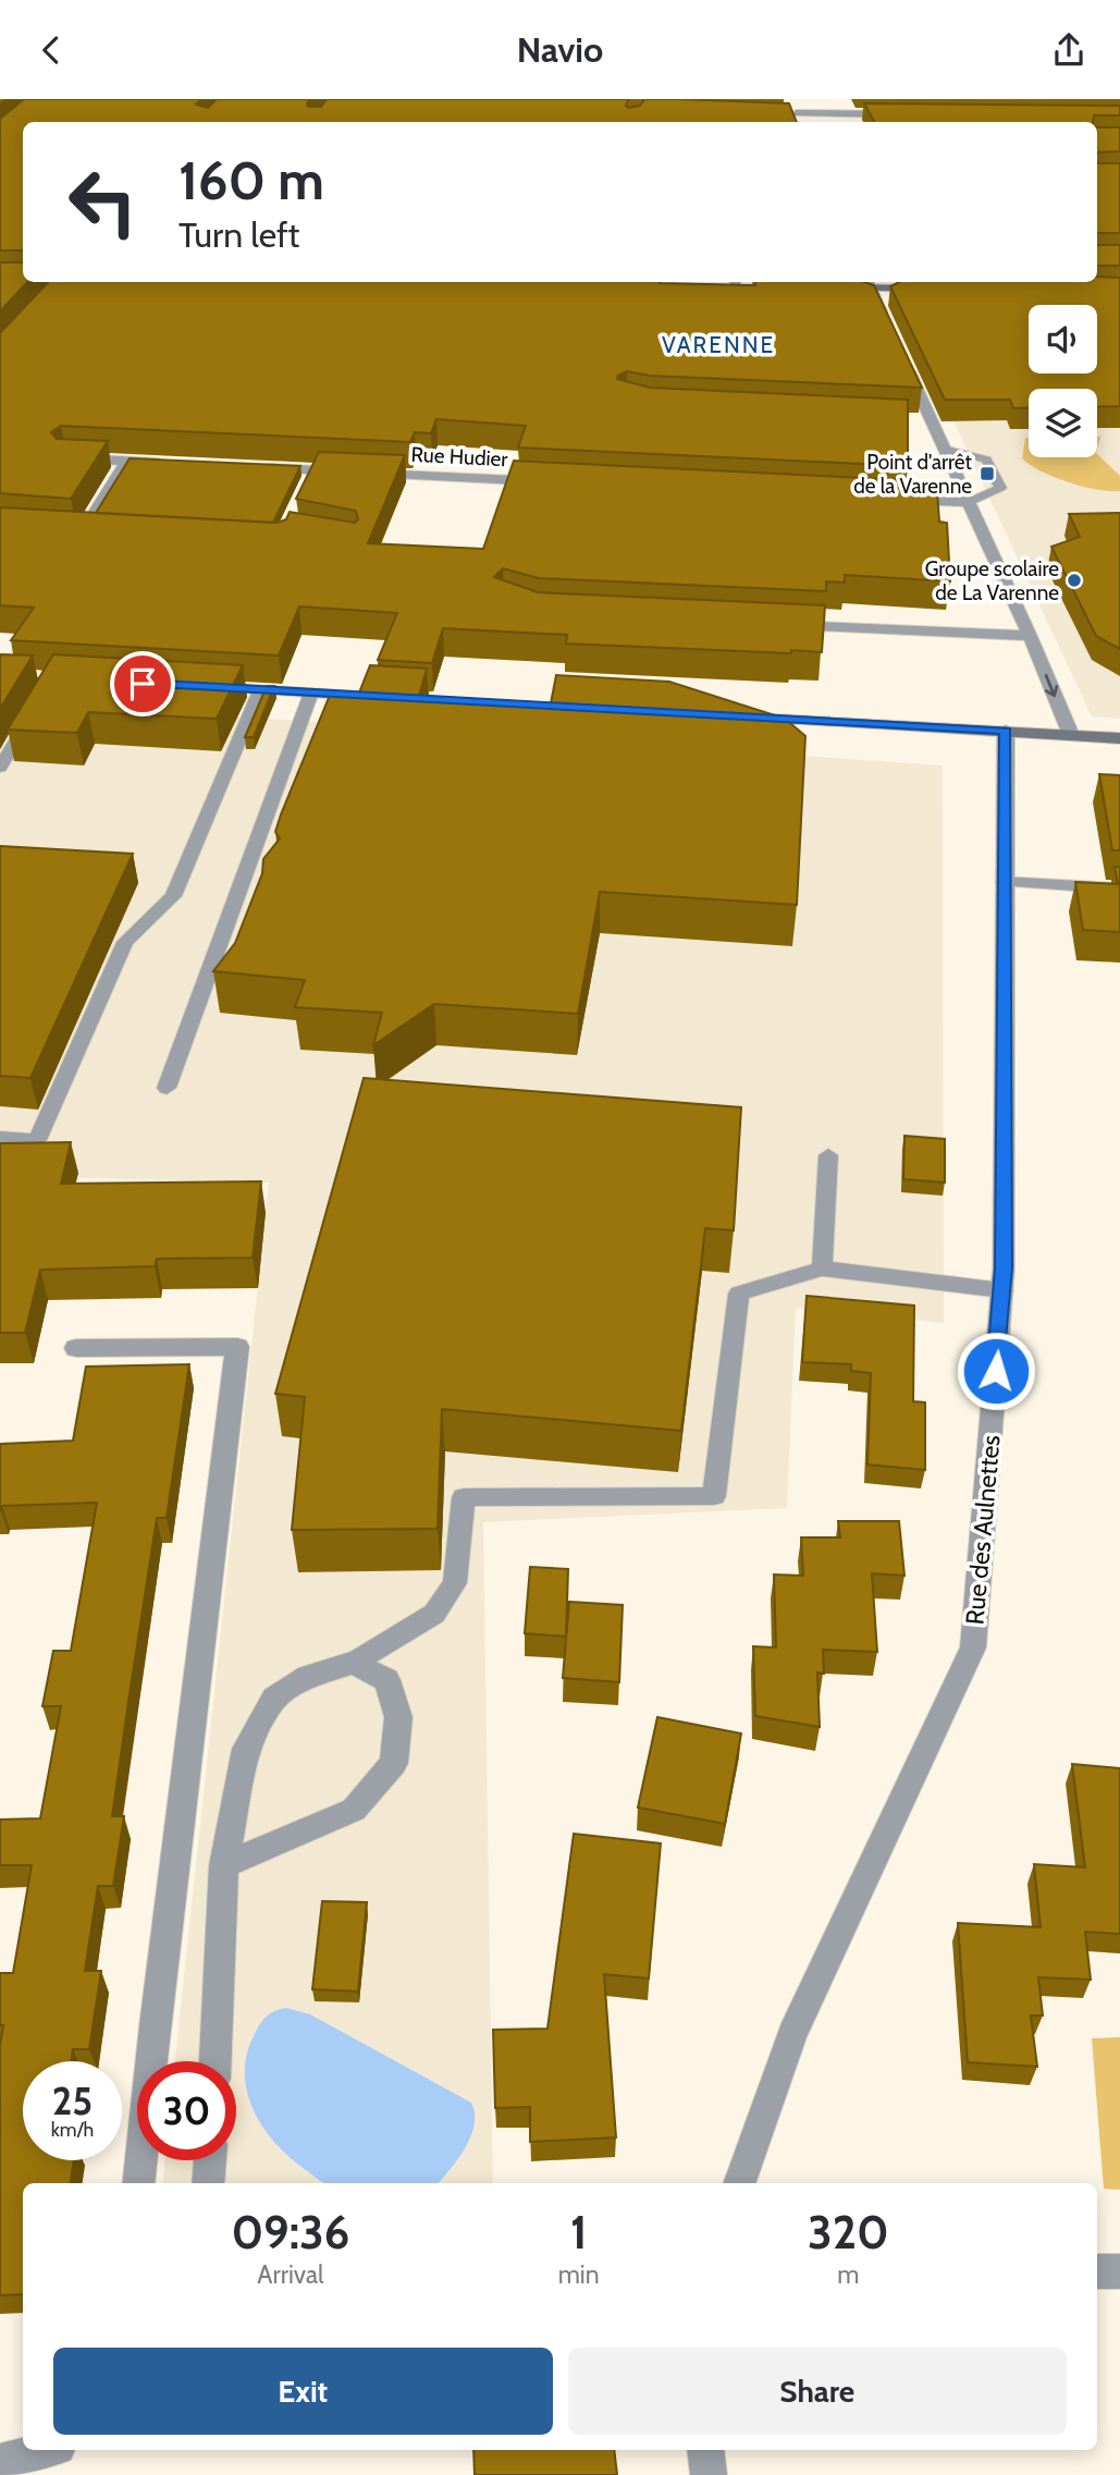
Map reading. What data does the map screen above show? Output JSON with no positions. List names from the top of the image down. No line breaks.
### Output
{"streets":{"street":["Rue Hudier","Rue des Aulnettes"]},"districts":["VARENNE"],"places":{"transit":["Point d'arrêt de la Varenne"],"other":["Groupe scolaire de La Varenne"]},"page":{"header":"Navio","turn":["160 m","Turn left"],"speed":"25 km/h","limit":"30","eta":["09:36","Arrival","1","min","320","m"],"buttons":["Exit","Share"]}}
